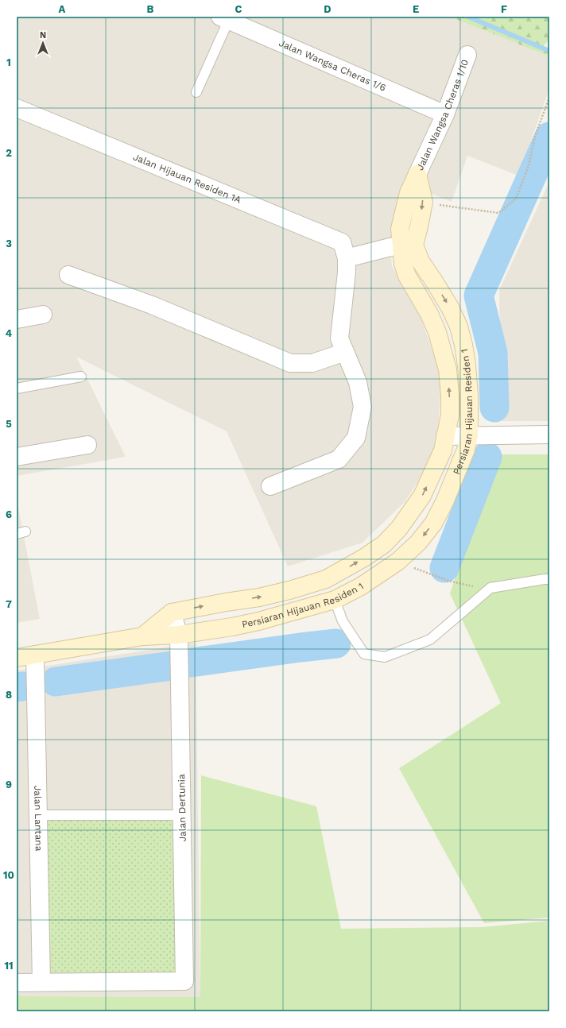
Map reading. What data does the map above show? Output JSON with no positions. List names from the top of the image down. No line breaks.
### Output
{"streets":{"street":["Jalan Wangsa Cheras 1/6","Jalan Wangsa Cheras 1/10","Jalan Hijauan Residen 1A","Persiaran Hijauan Residen 1","Jalan Dertunia","Jalan Lantana"]},"crossings":[["Jalan Wangsa Cheras 1/6","Jalan Wangsa Cheras 1/10"],["Jalan Wangsa Cheras 1/10","Persiaran Hijauan Residen 1"],["Persiaran Hijauan Residen 1","Jalan Dertunia"],["Persiaran Hijauan Residen 1","Jalan Lantana"],["Jalan Dertunia","Jalan Lantana"]],"north":"top","grid":{"columns":["A","B","C","D","E","F"],"rows":["1","2","3","4","5","6","7","8","9","10","11"]}}
